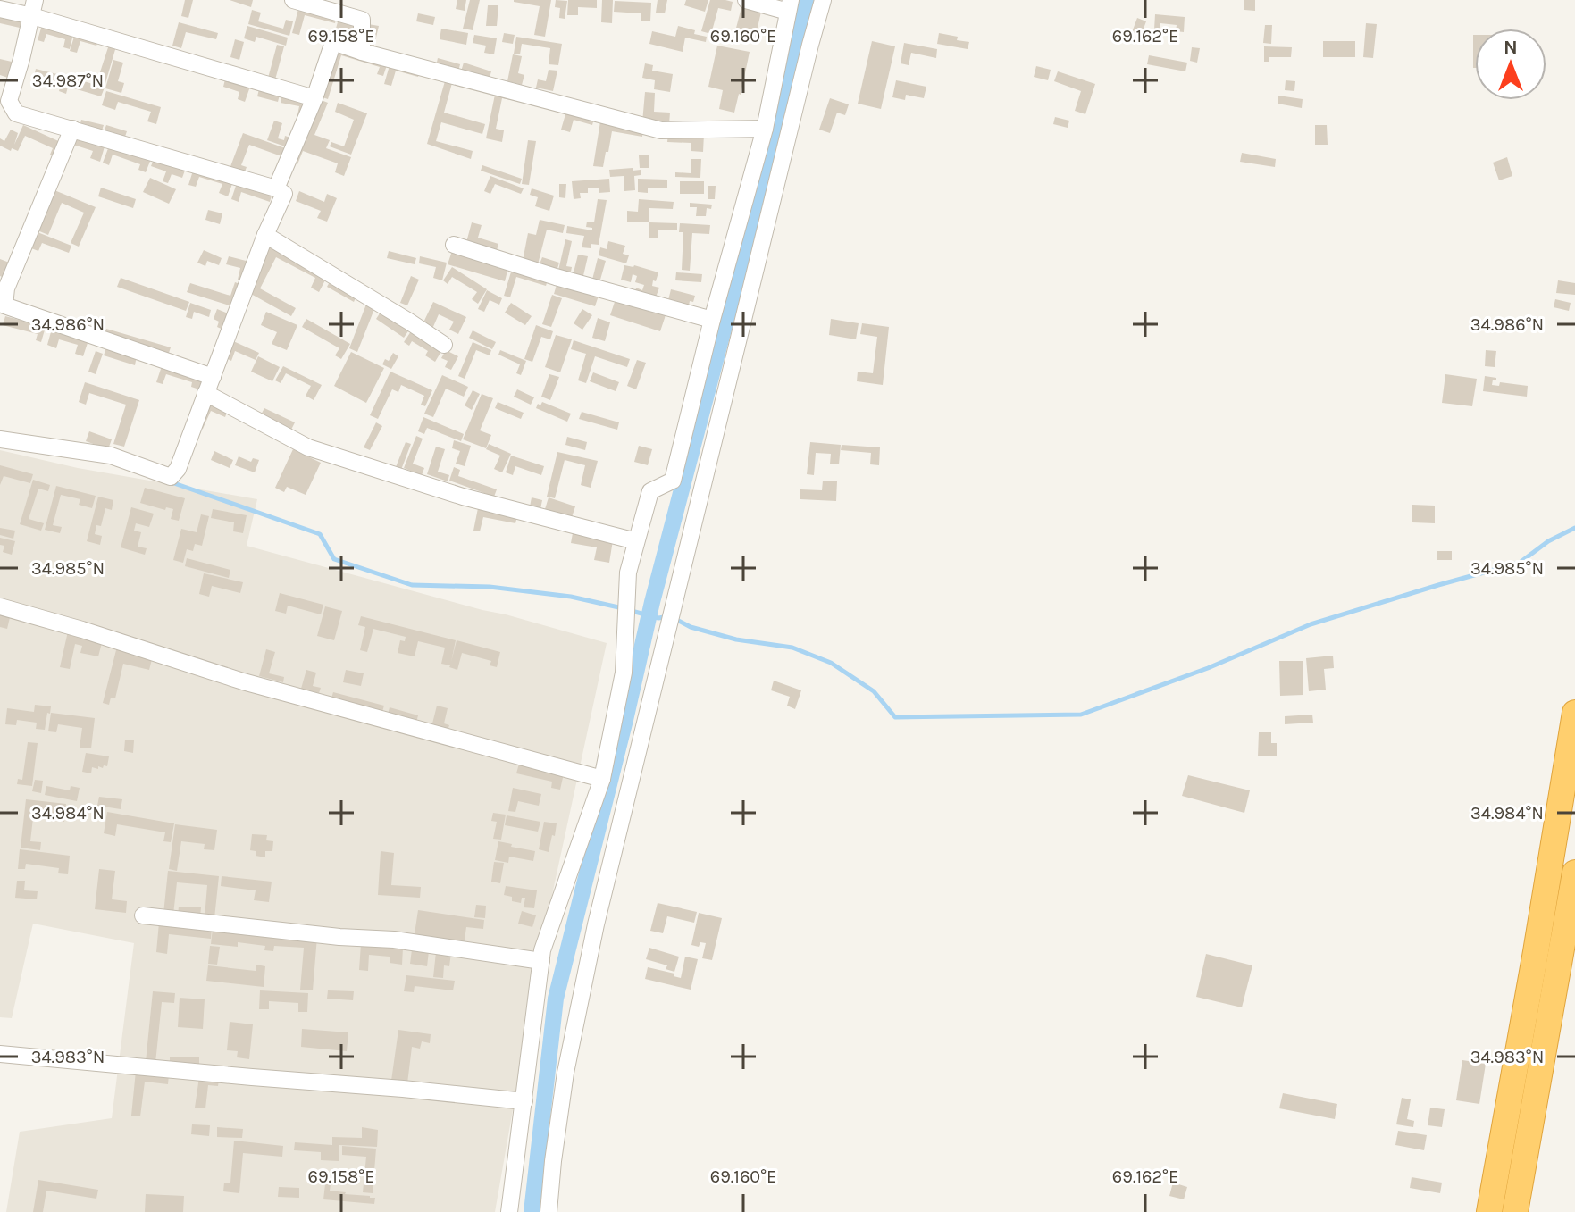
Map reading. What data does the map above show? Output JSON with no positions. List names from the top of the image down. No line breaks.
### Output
{"north":"top","coordinates":["69.158°E","69.160°E","69.162°E","34.987°N","34.986°N","34.985°N","34.984°N","34.983°N"]}
